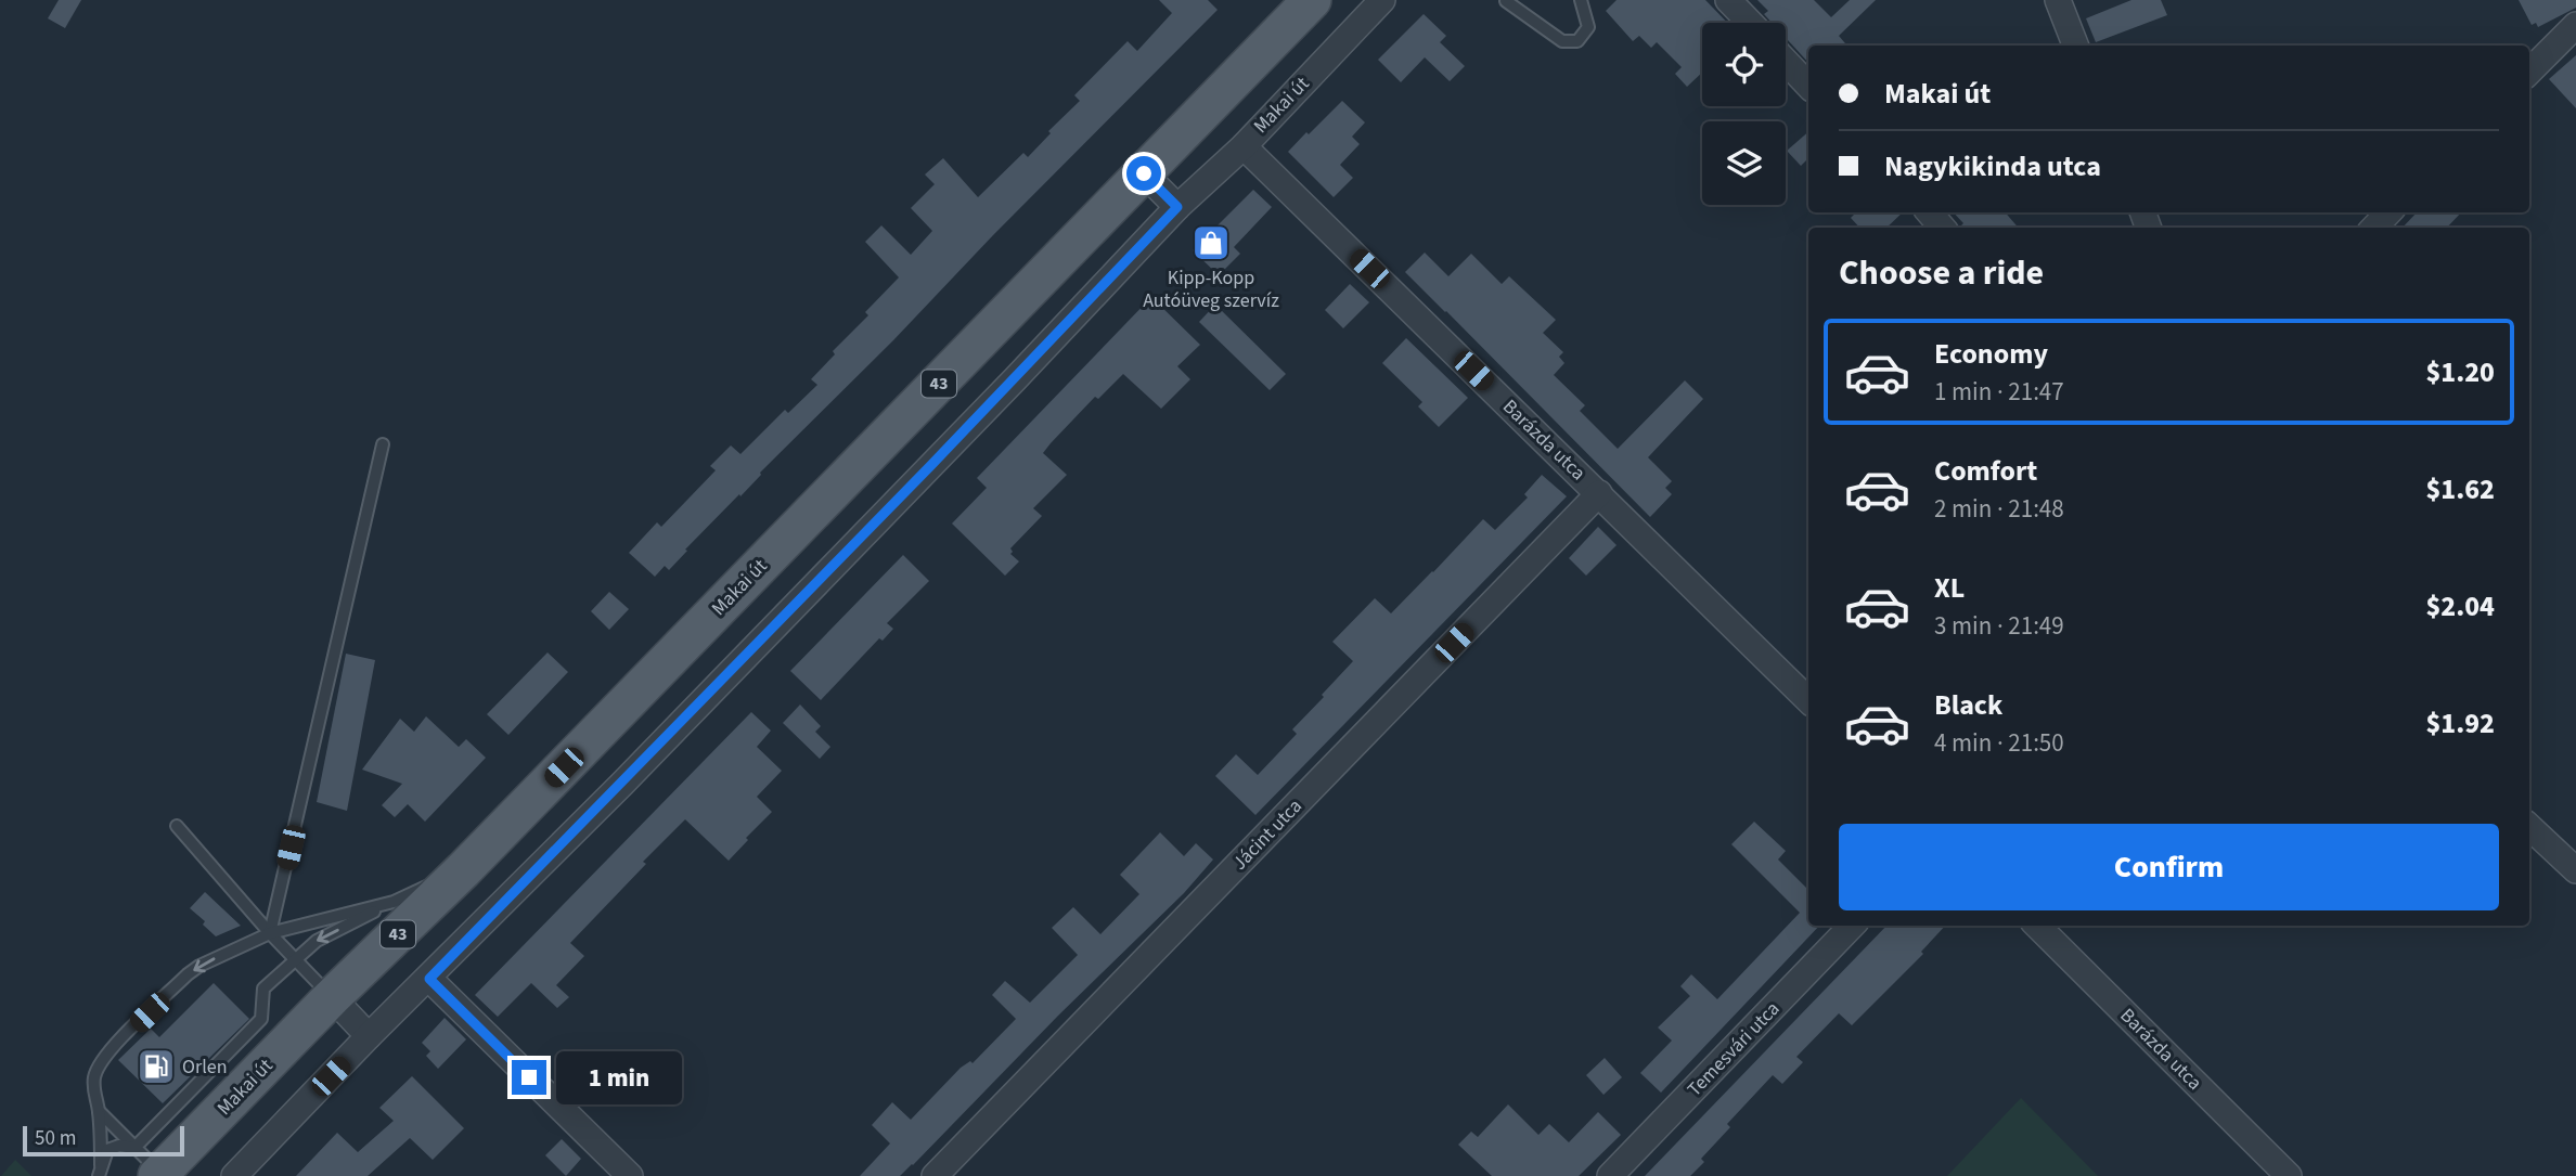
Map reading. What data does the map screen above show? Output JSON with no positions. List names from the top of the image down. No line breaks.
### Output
{"streets":{"main road":["Makai út","43"],"street":["Barázda utca","Jácint utca","Temesvári utca"]},"crossings":[["Makai út","Barázda utca"],["Barázda utca","Jácint utca"]],"places":{"shop":["Kipp-Kopp Autóüveg szervíz"],"fuel station":["Orlen"]},"scale_bar":"50 m","page":{"banner":["Makai út","Nagykikinda utca"],"heading":"Choose a ride","list":[{"name":"Economy","note":"1 min · 21:47","value":"$1.20"},{"name":"Comfort","note":"2 min · 21:48","value":"$1.62"},{"name":"XL","note":"3 min · 21:49","value":"$2.04"},{"name":"Black","note":"4 min · 21:50","value":"$1.92"}],"buttons":"Confirm","bubble":"1 min","scale":"50 m"}}
